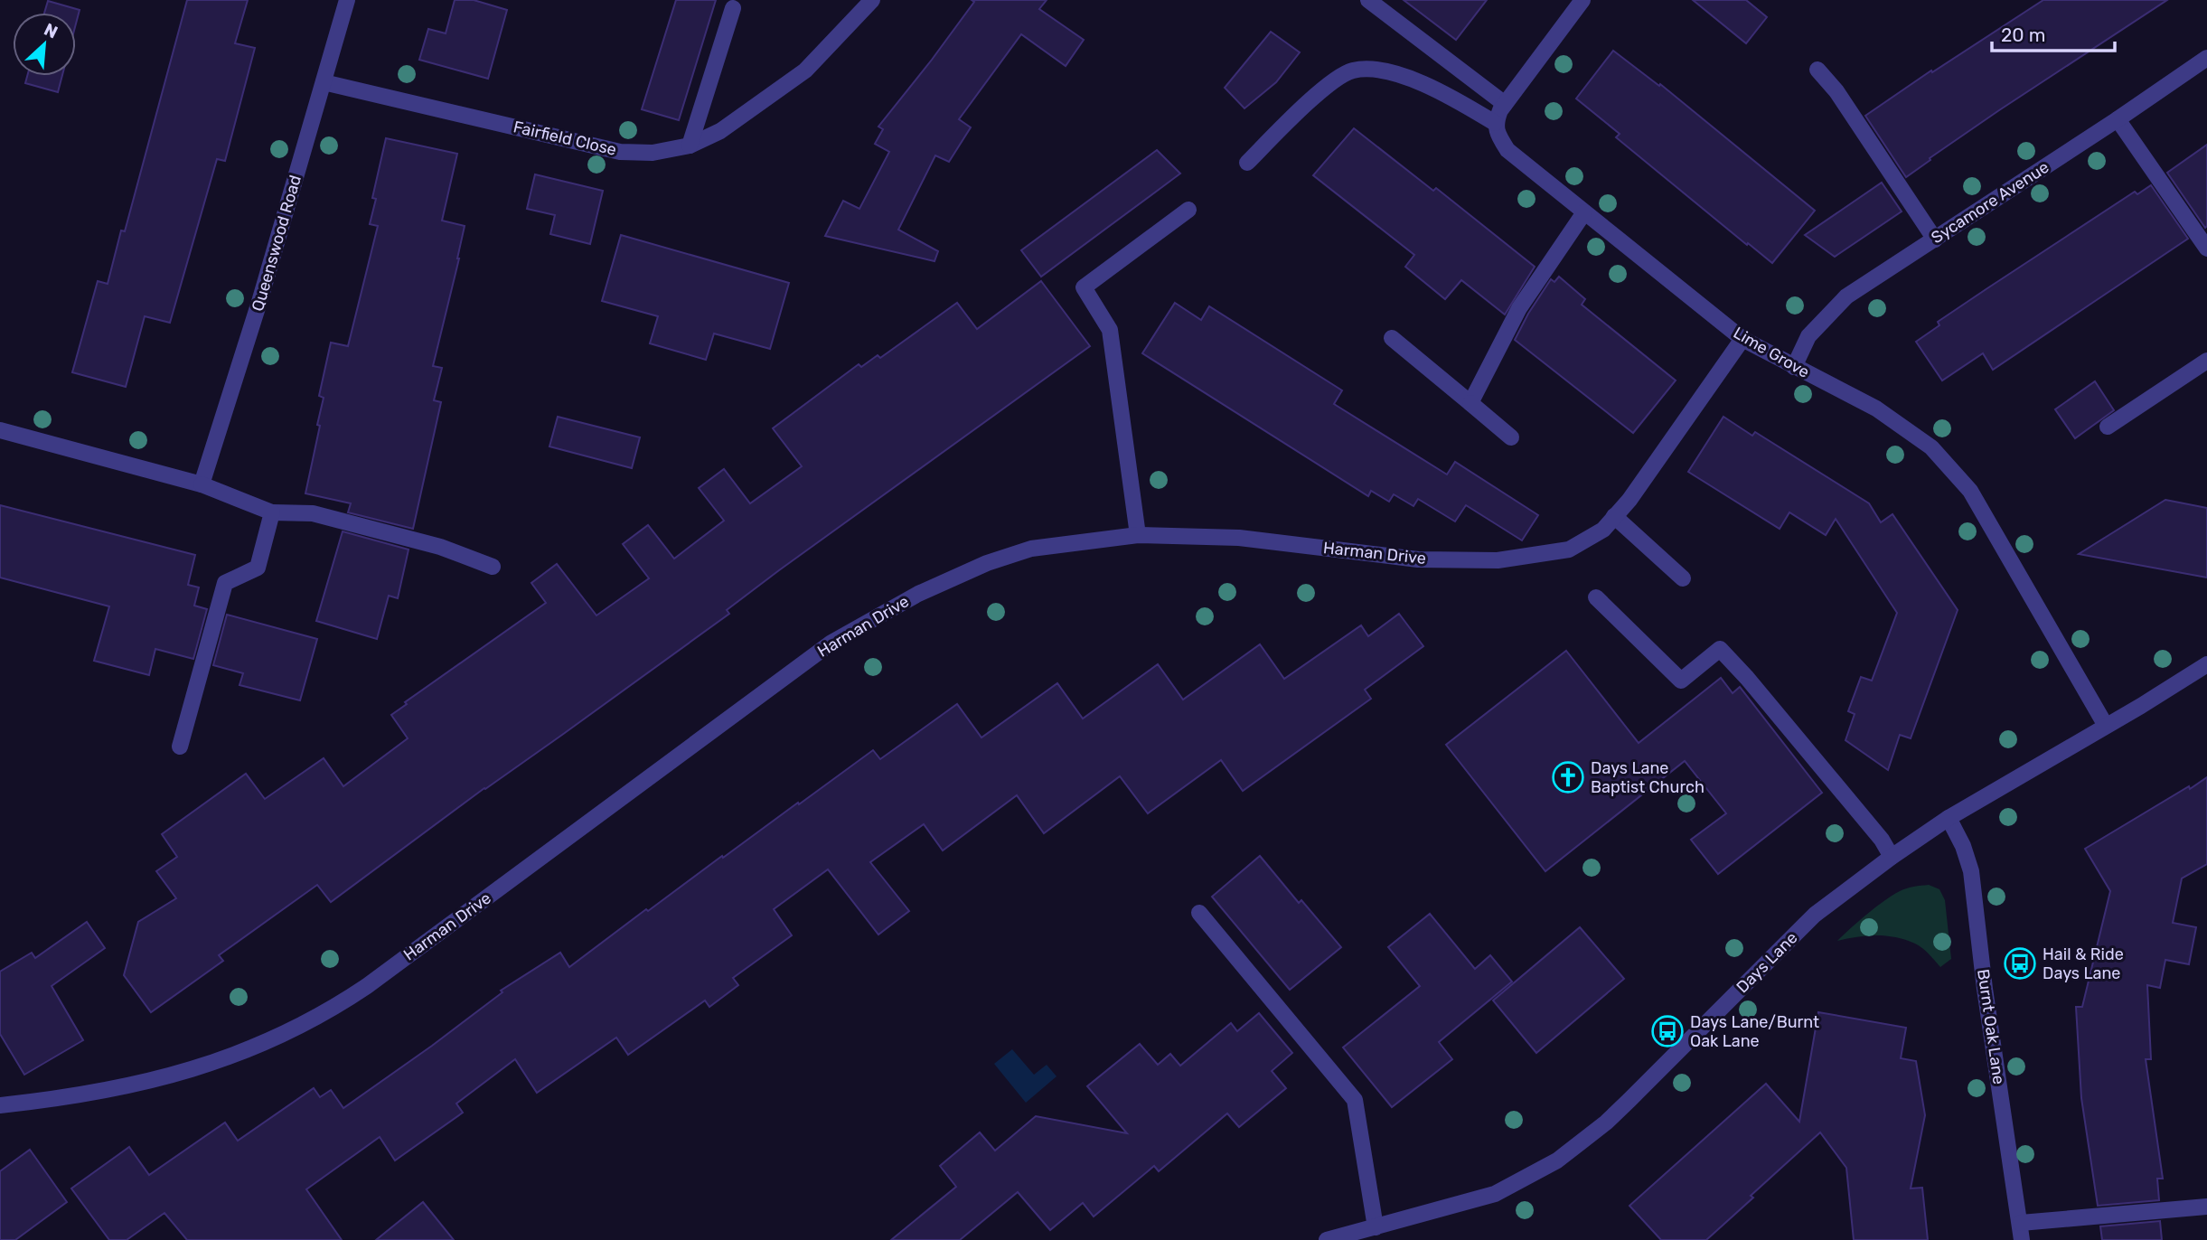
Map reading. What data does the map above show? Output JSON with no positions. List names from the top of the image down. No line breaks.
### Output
{"streets":{"street":["Fairfield Close","Sycamore Avenue","Queenswood Road","Lime Grove","Harman Drive","Days Lane","Burnt Oak Lane"]},"crossings":[["Fairfield Close","Queenswood Road"],["Sycamore Avenue","Lime Grove"],["Lime Grove","Harman Drive"],["Lime Grove","Days Lane"],["Days Lane","Burnt Oak Lane"]],"places":{"church":["Days Lane Baptist Church"],"bus stop":["Hail & Ride Days Lane","Days Lane/Burnt Oak Lane"]},"scale_bar":"20 m","north":"top right"}
